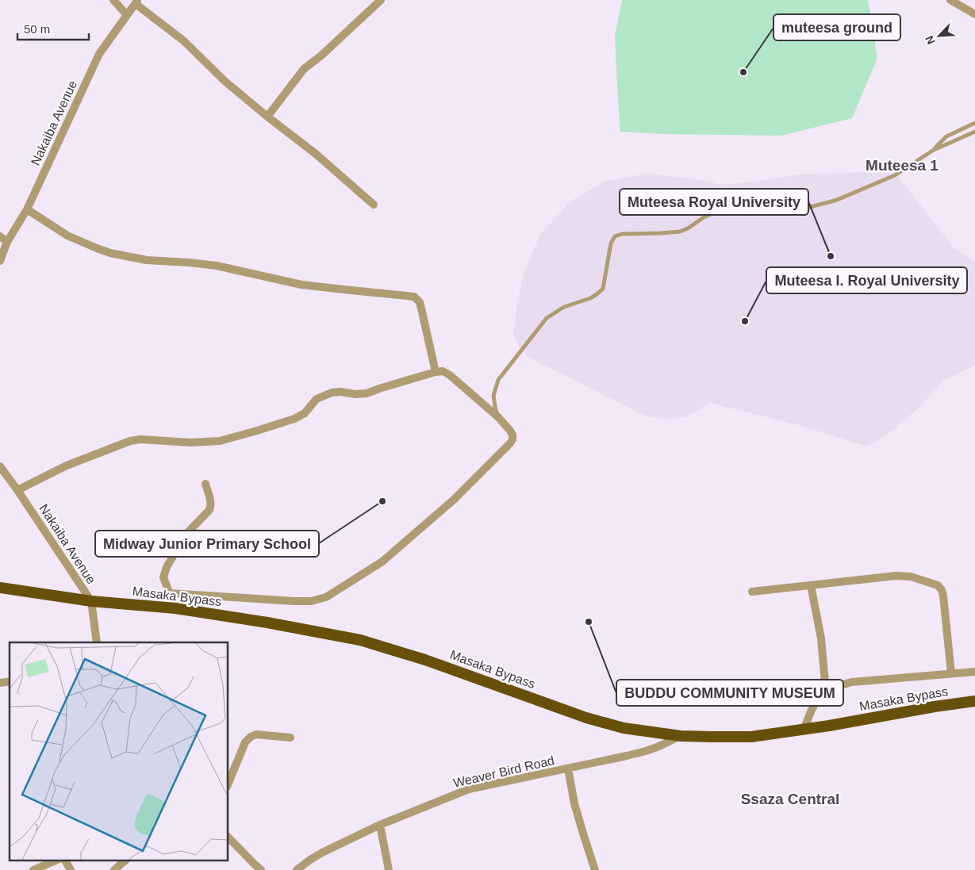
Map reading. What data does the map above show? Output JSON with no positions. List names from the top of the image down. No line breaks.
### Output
{"streets":{"highway":["Masaka Bypass"],"street":["Nakaiba Avenue","Weaver Bird Road"]},"crossings":[["Nakaiba Avenue","Masaka Bypass"],["Masaka Bypass","Weaver Bird Road"]],"districts":["Muteesa 1","Ssaza Central"],"places":["muteesa ground","Muteesa Royal University","Muteesa I. Royal University","Midway Junior Primary School","BUDDU COMMUNITY MUSEUM"],"scale_bar":"50 m","north":"bottom left"}
